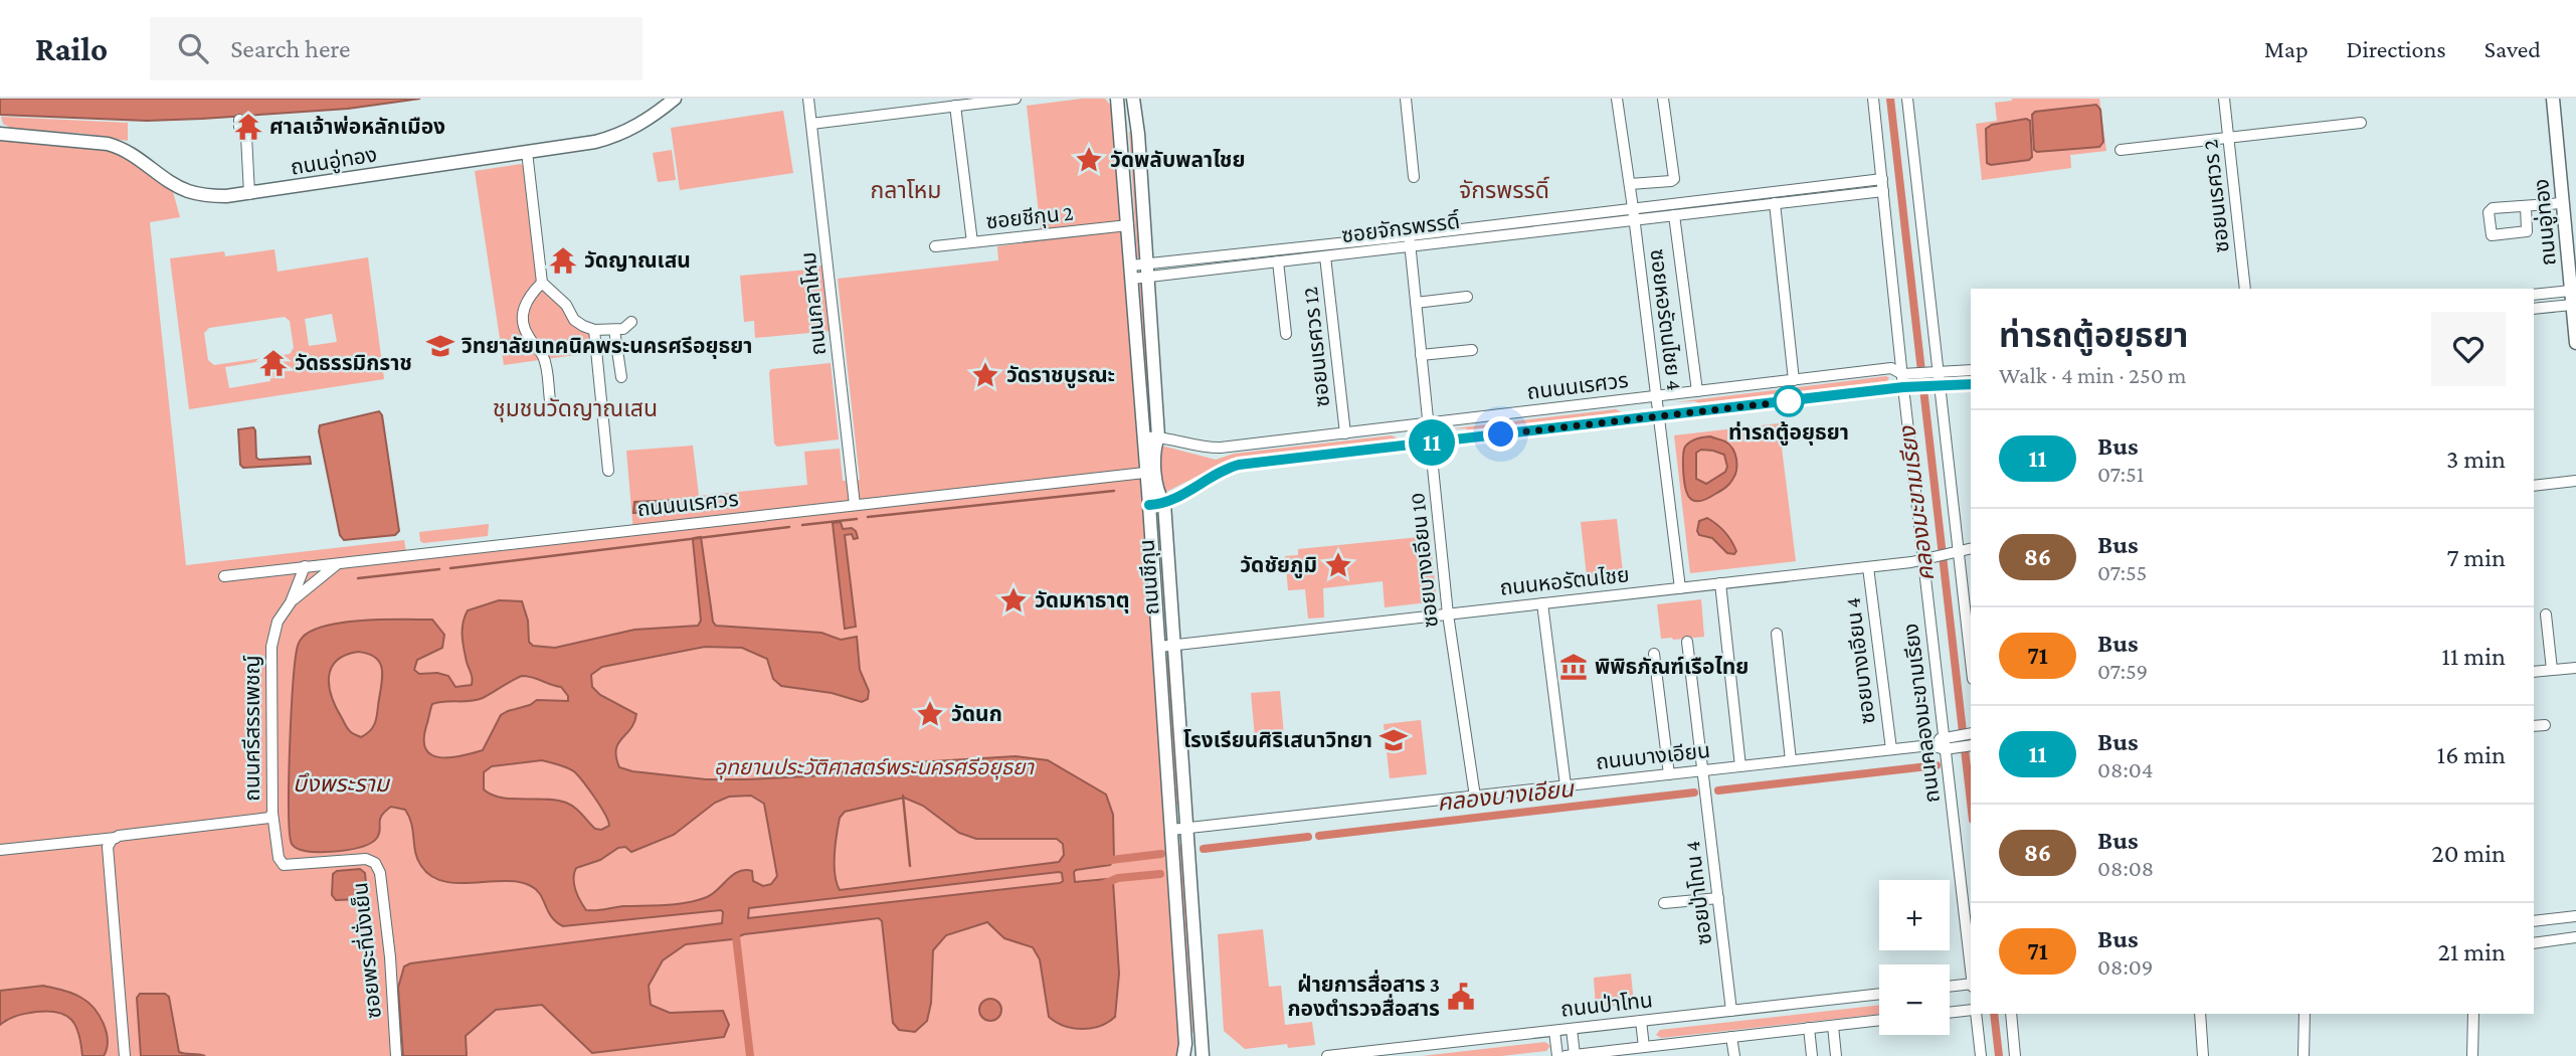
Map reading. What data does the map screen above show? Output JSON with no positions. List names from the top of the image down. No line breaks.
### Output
{"streets":{"main road":["ถนนอู่ทอง","ถนนชีกุน"],"street":["ซอยนเรศวร 2","ซอยชีกุน 2","ซอยจักรพรรดิ์","ถนนกลาโหม","ซอยหอรัตนไชย 4","ซอยนเรศวร 12","ถนนนเรศวร","ซอยบางเอียน 10","ถนนหอรัตนไชย","ซอยบางเอียน 4","ถนนคลองมะขามเรียง","ถนนศรีสรรเพชญ์","ถนนบางเอียน","ซอยป่าโทน 4","ซอยพระที่นั่งเย็น","ถนนป่าโทน"]},"crossings":[["ซอยชีกุน 2","ถนนชีกุน"],["ซอยจักรพรรดิ์","ซอยหอรัตนไชย 4"],["ซอยจักรพรรดิ์","ซอยนเรศวร 12"],["ซอยจักรพรรดิ์","ซอยบางเอียน 10"],["ซอยจักรพรรดิ์","ถนนชีกุน"],["ซอยจักรพรรดิ์","ถนนคลองมะขามเรียง"],["ถนนกลาโหม","ถนนนเรศวร"],["ซอยหอรัตนไชย 4","ถนนนเรศวร"],["ซอยหอรัตนไชย 4","ถนนหอรัตนไชย"],["ซอยนเรศวร 12","ถนนนเรศวร"],["ถนนนเรศวร","ซอยบางเอียน 10"],["ถนนนเรศวร","ถนนชีกุน"],["ถนนนเรศวร","ถนนคลองมะขามเรียง"],["ถนนนเรศวร","ถนนศรีสรรเพชญ์"],["ซอยบางเอียน 10","ถนนหอรัตนไชย"],["ซอยบางเอียน 10","ถนนบางเอียน"],["ถนนชีกุน","ถนนหอรัตนไชย"],["ถนนชีกุน","ถนนบางเอียน"],["ถนนหอรัตนไชย","ซอยบางเอียน 4"],["ถนนหอรัตนไชย","ถนนคลองมะขามเรียง"],["ซอยบางเอียน 4","ถนนบางเอียน"],["ถนนคลองมะขามเรียง","ถนนบางเอียน"],["ถนนศรีสรรเพชญ์","ซอยพระที่นั่งเย็น"],["ถนนบางเอียน","ซอยป่าโทน 4"],["ซอยป่าโทน 4","ถนนป่าโทน"]],"districts":["กลาโหม","จักรพรรดิ์","ชุมชนวัดญาณเสน"],"water":["คลองมะขามเรียง","บึงพระราม","คลองบางเอียน"],"parks":["อุทยานประวัติศาสตร์พระนครศรีอยุธยา"],"places":{"temple":["ศาลเจ้าพ่อหลักเมือง","วัดญาณเสน","วัดธรรมิกราช"],"place":["วัดพลับพลาไชย","วัดราชบูรณะ","วัดชัยภูมิ","วัดมหาธาตุ","วัดนก"],"school or university":["วิทยาลัยเทคนิคพระนครศรีอยุธยา","โรงเรียนศิริเสนาวิทยา"],"other":["ท่ารถตู้อยุธยา"],"museum":["พิพิธภัณฑ์เรือไทย"],"public building":["ฝ่ายการสื่อสาร 3 กองตำรวจสื่อสาร"]},"lines":["bus line 11"],"page":{"header":"Railo","search":"Search here","nav":["Map","Directions","Saved"],"on_map":"11","heading":["ท่ารถตู้อยุธยา","Walk · 4 min · 250 m"],"list":[{"mark":"11","name":"Bus","note":"07:51","value":"3 min"},{"mark":"86","name":"Bus","note":"07:55","value":"7 min"},{"mark":"71","name":"Bus","note":"07:59","value":"11 min"},{"mark":"11","name":"Bus","note":"08:04","value":"16 min"},{"mark":"86","name":"Bus","note":"08:08","value":"20 min"},{"mark":"71","name":"Bus","note":"08:09","value":"21 min"}],"map_buttons":["+","−"]}}
